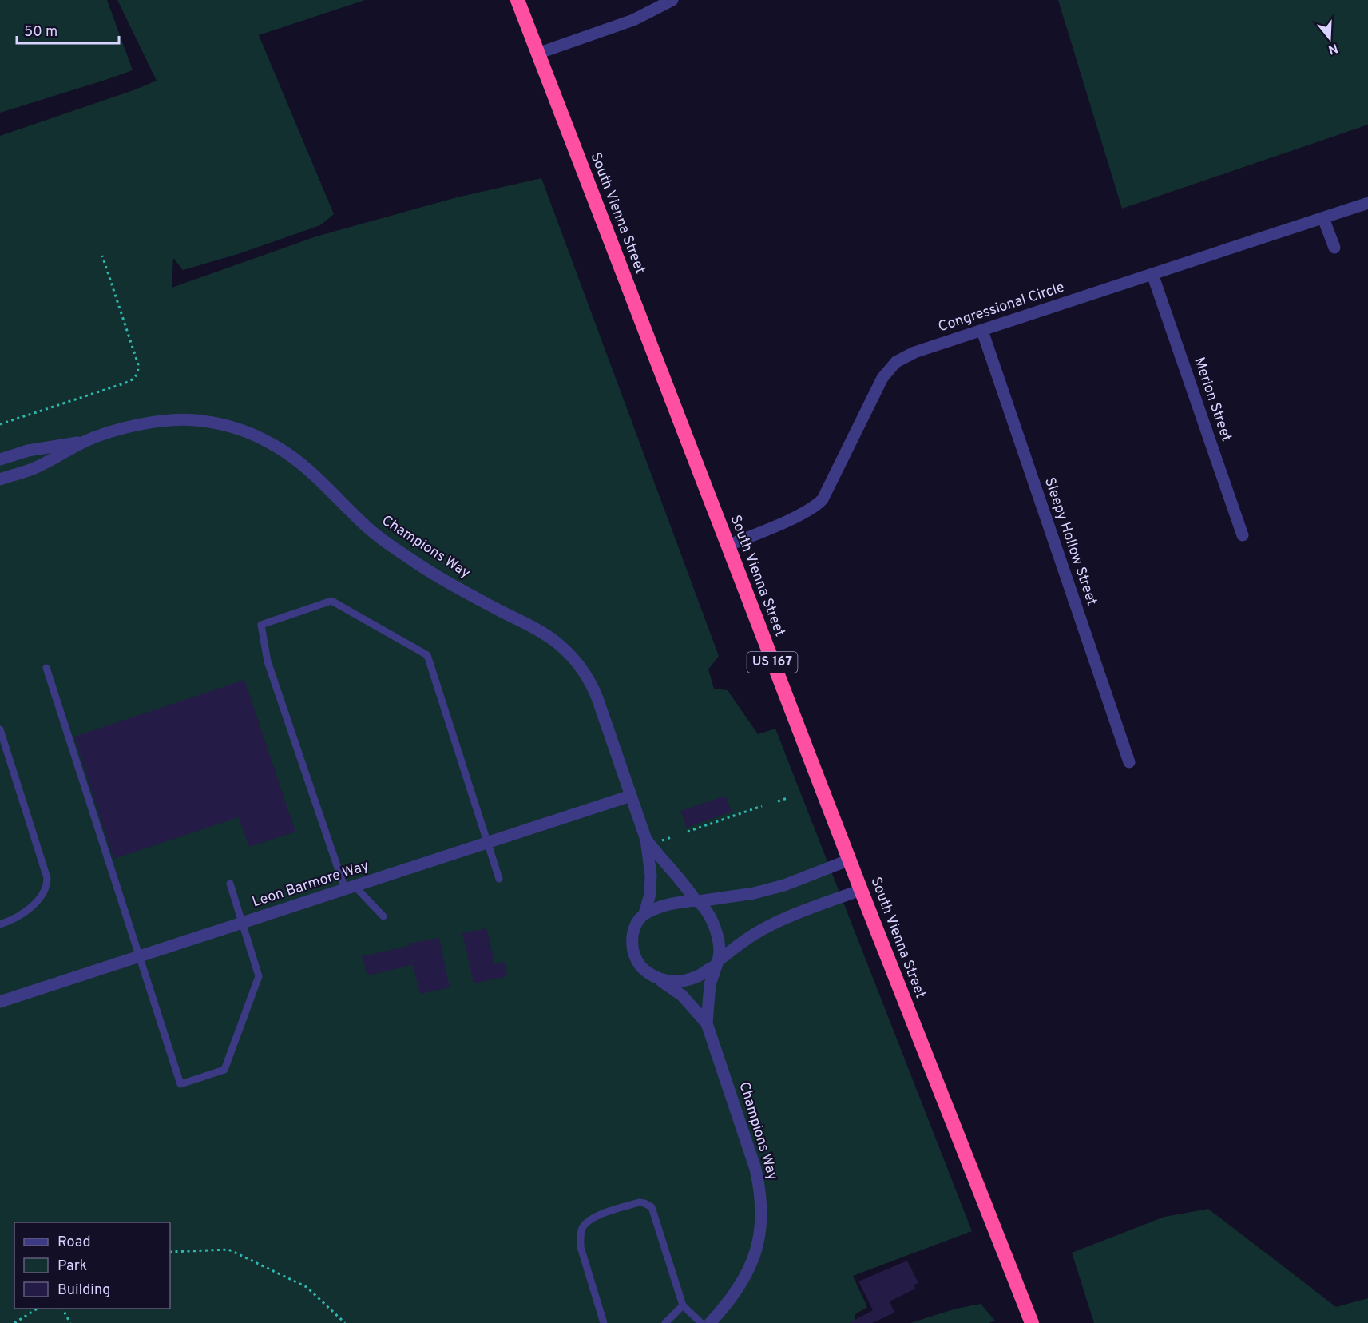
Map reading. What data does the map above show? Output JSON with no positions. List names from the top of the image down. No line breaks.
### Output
{"streets":{"highway":["South Vienna Street","US 167"],"street":["Congressional Circle","Merion Street","Sleepy Hollow Street","Champions Way","Leon Barmore Way"]},"crossings":[["South Vienna Street","Congressional Circle"],["Congressional Circle","Merion Street"],["Congressional Circle","Sleepy Hollow Street"],["Champions Way","Leon Barmore Way"]],"legend":["Road","Park","Building"],"scale_bar":"50 m","north":"bottom"}
